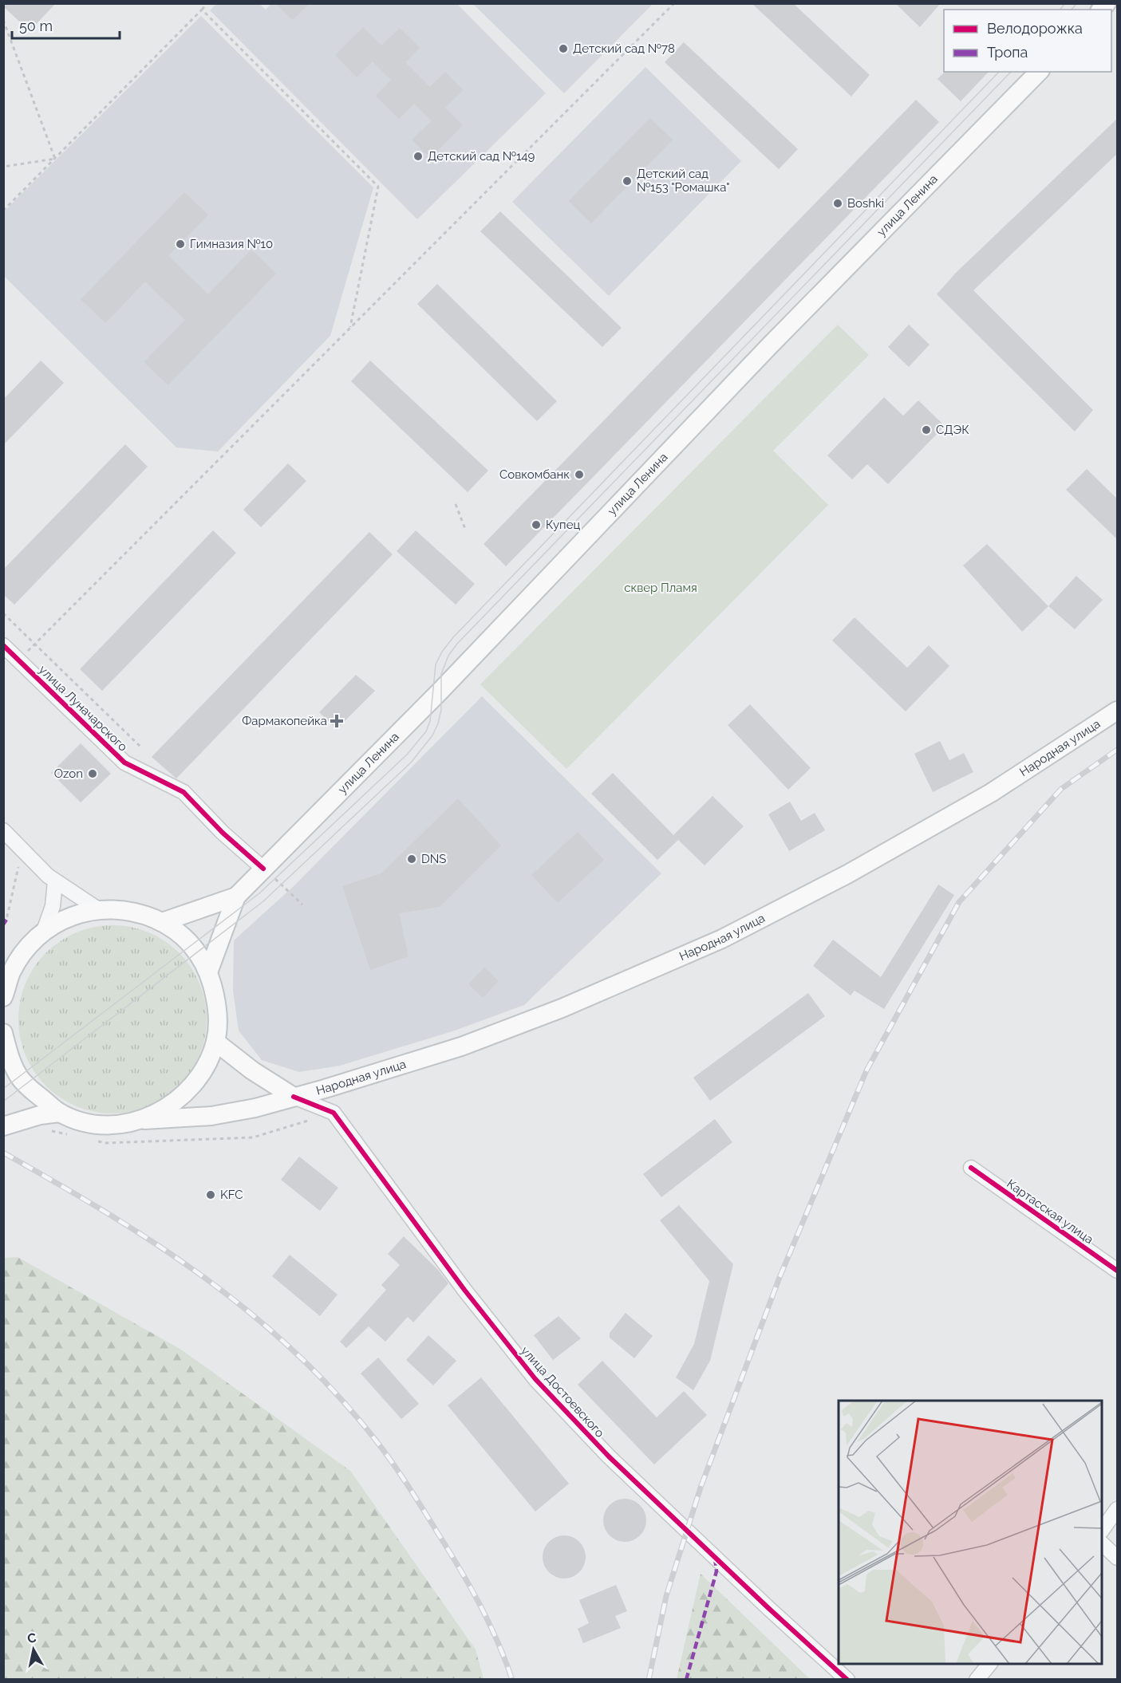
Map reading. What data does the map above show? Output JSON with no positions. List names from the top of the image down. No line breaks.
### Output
{"streets":{"main road":["улица Ленина","Народная улица"],"street":["улица Луначарского","Картасская улица","улица Достоевского"]},"crossings":[["улица Ленина","улица Луначарского"],["Народная улица","улица Достоевского"]],"parks":["сквер Пламя"],"places":{"other":["Детский сад №78","Детский сад №149","Детский сад №153 \"Ромашка\"","Boshki","Гимназия №10","СДЭК","Совкомбанк","Купец","Ozon","DNS","KFC"],"health":["Фармакопейка"]},"legend":["Велодорожка","Тропа"],"scale_bar":"50 m","north":"top"}
